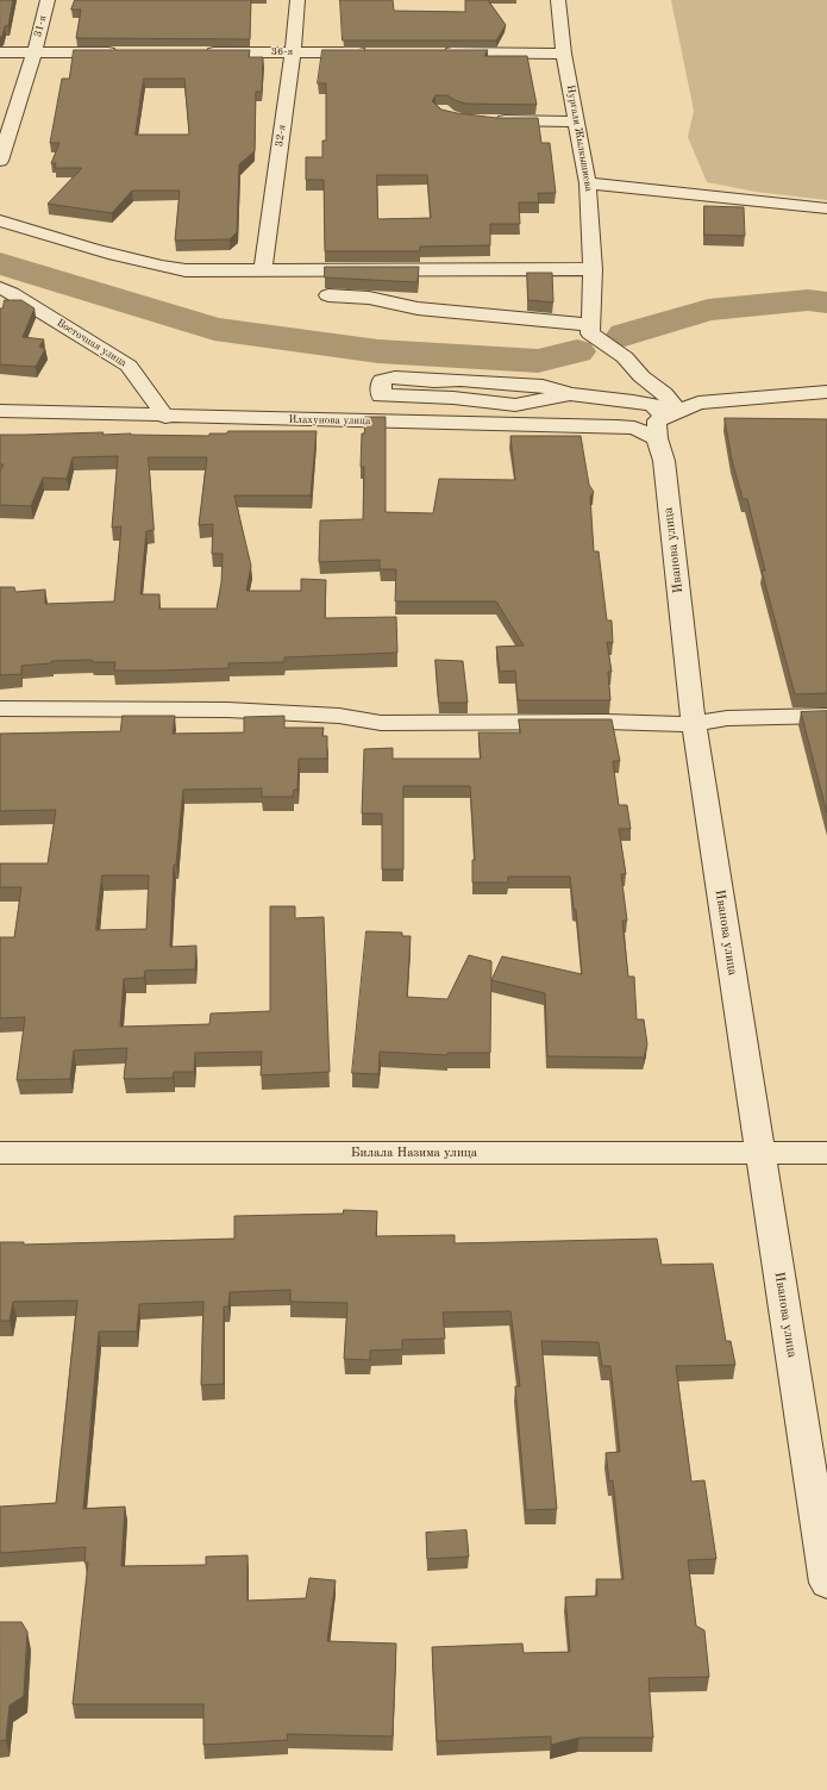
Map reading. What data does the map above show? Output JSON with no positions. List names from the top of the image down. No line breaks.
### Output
{"streets":{"street":["31-я","36-я","32-я","Нургали Жылкышиева","Восточная улица","Илахунова улица","Иванова улица","Билала Назима улица"]},"crossings":[["36-я","32-я"],["Нургали Жылкышиева","Иванова улица"],["Восточная улица","Илахунова улица"],["Илахунова улица","Иванова улица"],["Иванова улица","Билала Назима улица"]]}
